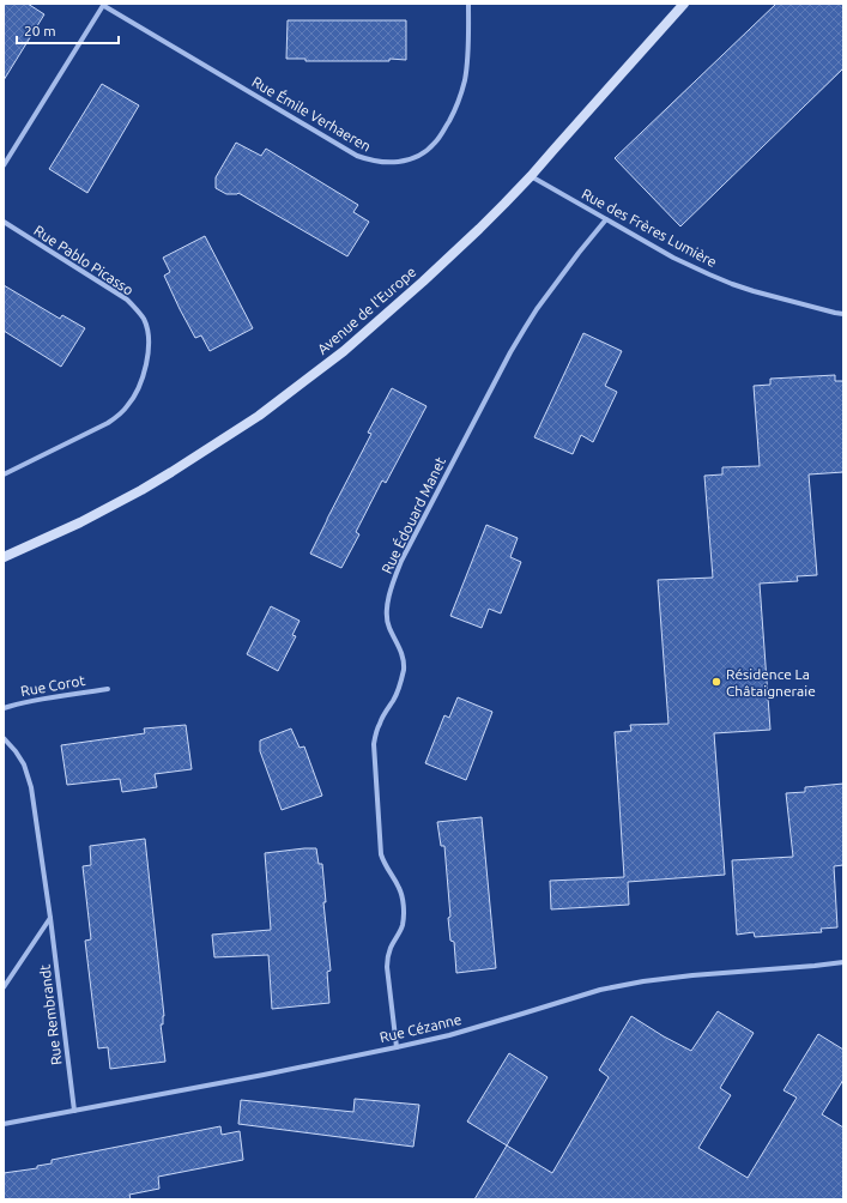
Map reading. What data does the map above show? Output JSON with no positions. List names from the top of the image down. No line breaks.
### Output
{"streets":{"street":["Rue Émile Verhaeren","Rue des Frères Lumière","Rue Pablo Picasso","Avenue de l'Europe","Rue Édouard Manet","Rue Corot","Rue Rembrandt","Rue Cézanne"]},"crossings":[["Rue des Frères Lumière","Avenue de l'Europe"],["Rue des Frères Lumière","Rue Édouard Manet"],["Rue Édouard Manet","Rue Cézanne"],["Rue Rembrandt","Rue Cézanne"]],"places":["Résidence La Châtaigneraie"],"scale_bar":"20 m"}
